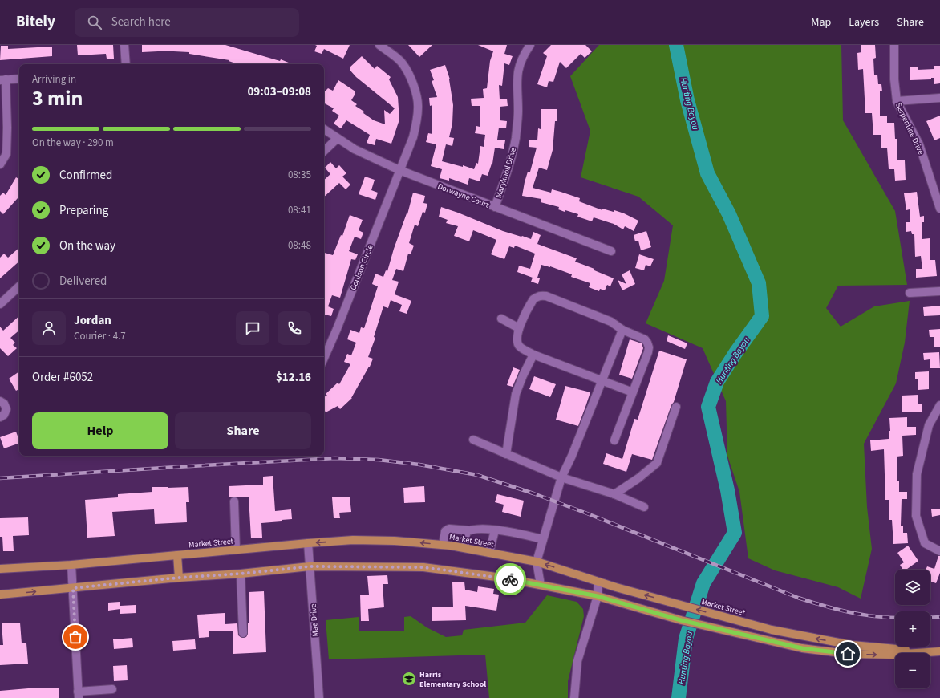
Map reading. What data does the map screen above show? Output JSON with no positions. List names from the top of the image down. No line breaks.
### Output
{"streets":{"main road":["Market Street"],"street":["Serpentine Drive","Maryknoll Drive","Dorwayne Court","Coulson Circle","Mae Drive"]},"crossings":[["Maryknoll Drive","Dorwayne Court"],["Dorwayne Court","Coulson Circle"],["Market Street","Mae Drive"]],"water":["Hunting Bayou"],"places":{"school or university":["Harris Elementary School"]},"page":{"header":"Bitely","search":"Search here","nav":["Map","Layers","Share"],"heading":["3 min","Arriving in","09:03–09:08"],"panel":["Jordan","Courier · 4.7","Order #6052","$12.16"],"bar":"On the way · 290 m","list":[["Confirmed","08:35"],["Preparing","08:41"],["On the way","08:48"],"Delivered"],"buttons":["Help","Share"],"map_buttons":["+","−"]}}
